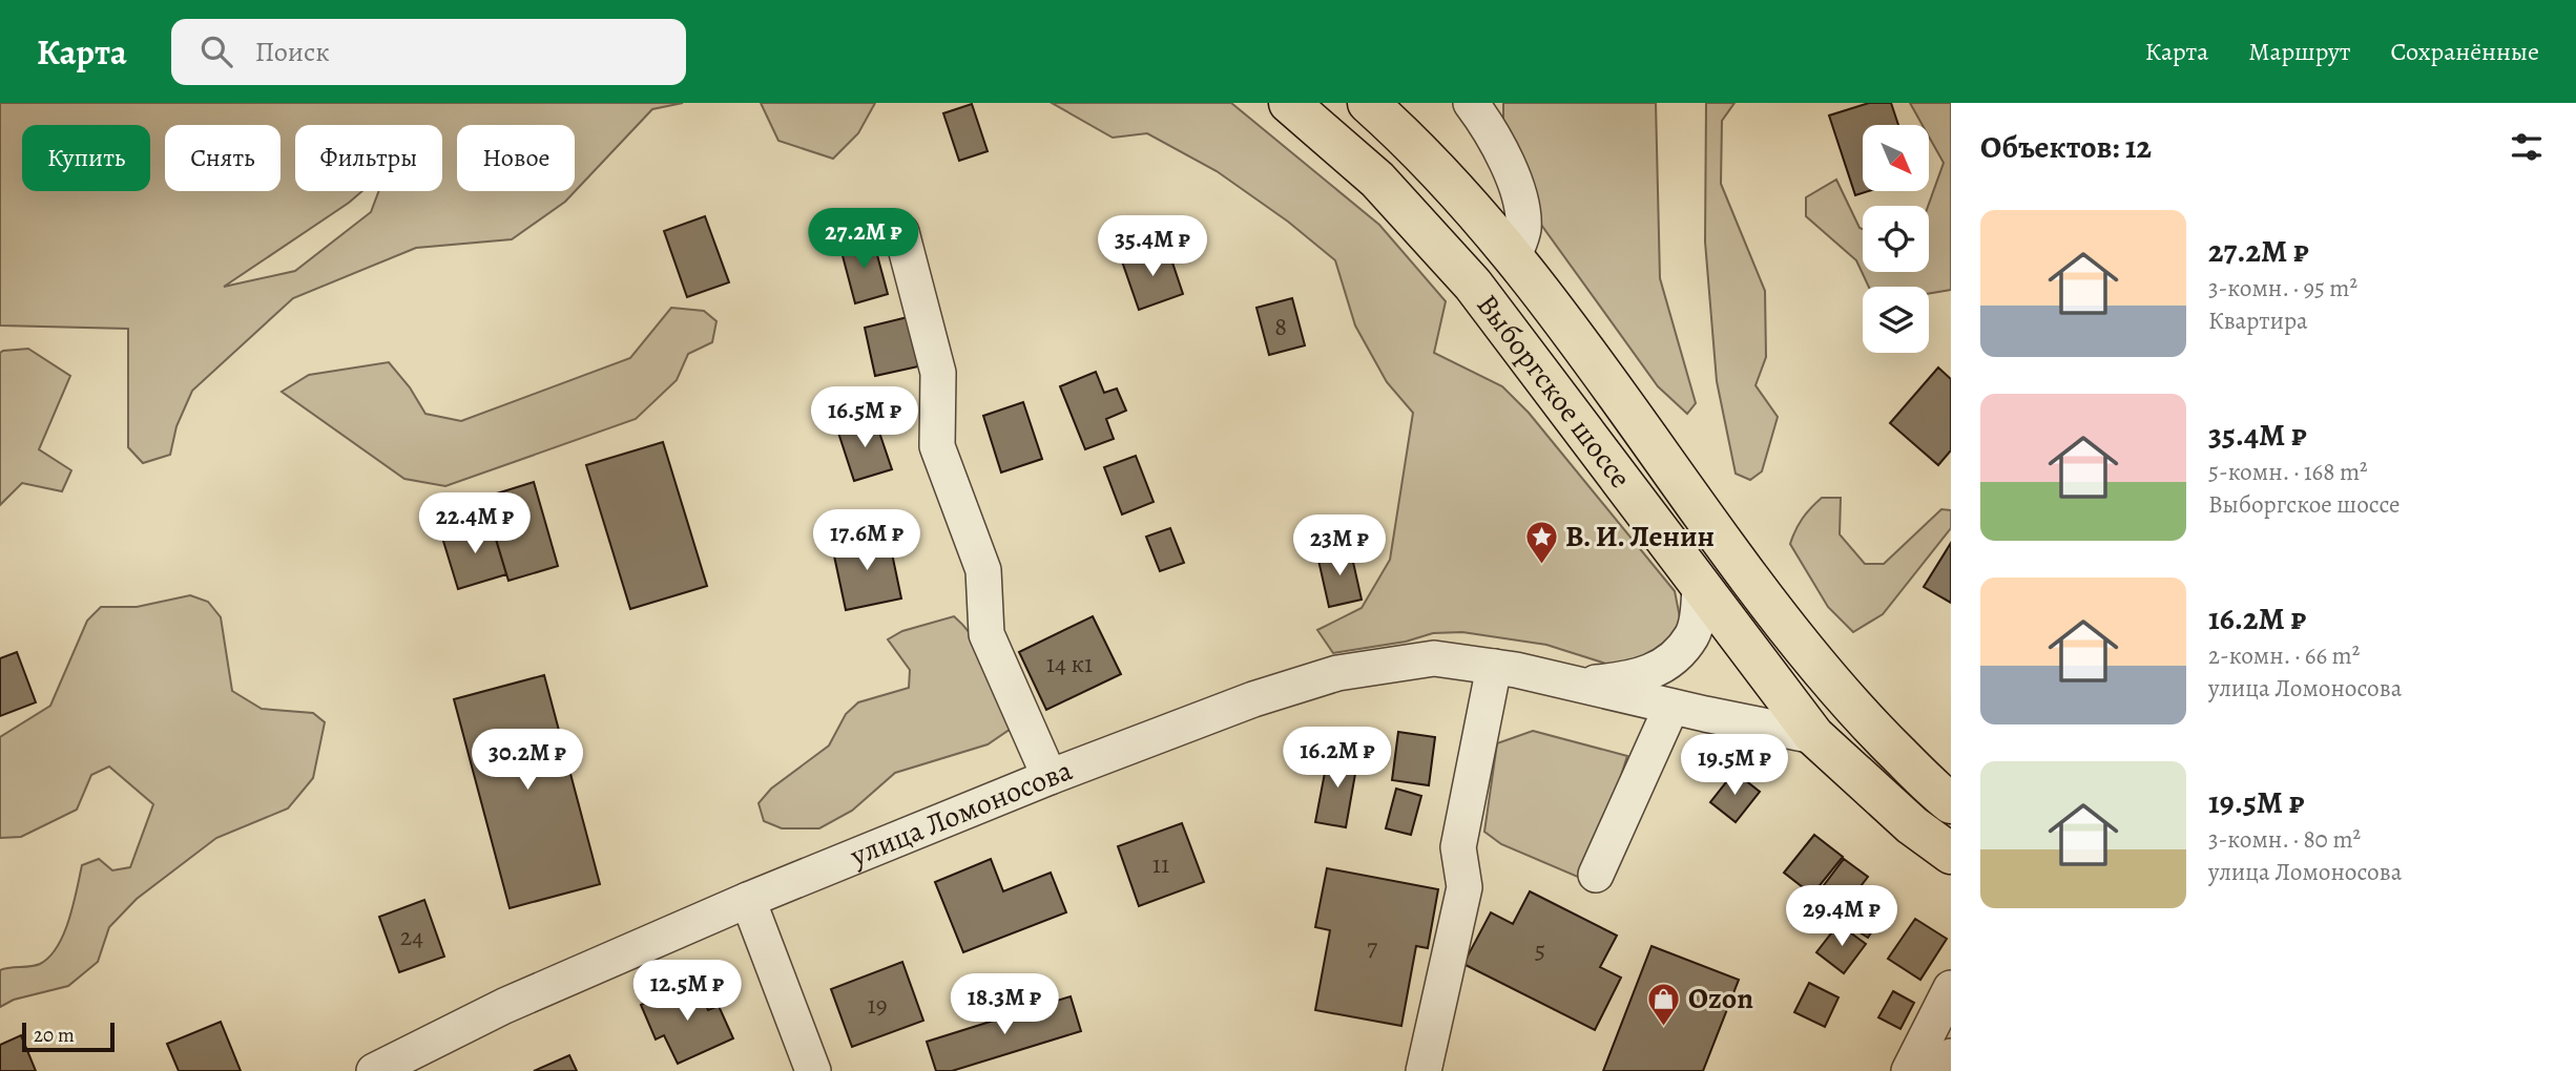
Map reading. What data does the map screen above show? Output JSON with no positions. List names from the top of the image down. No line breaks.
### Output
{"streets":{"main road":["Выборгское шоссе"],"street":["улица Ломоносова"]},"crossings":[["Выборгское шоссе","улица Ломоносова"]],"places":{"place":["В. И. Ленин"],"shop":["Ozon"]},"house_numbers":["8","14 к1","11","24","7","5","19"],"scale_bar":"20 m","north":"bottom right","page":{"header":"Карта","search":"Поиск","nav":["Карта","Маршрут","Сохранённые"],"heading":"Объектов: 12","chip":["Купить","Снять","Фильтры","Новое"],"list":[{"name":"27.2M ₽","note":"3-комн. · 95 m² · Квартира"},{"name":"35.4M ₽","note":"5-комн. · 168 m² · Выборгское шоссе"},{"name":"16.2M ₽","note":"2-комн. · 66 m² · улица Ломоносова"},{"name":"19.5M ₽","note":"3-комн. · 80 m² · улица Ломоносова"}],"price":["27.2M ₽","35.4M ₽","16.5M ₽","22.4M ₽","17.6M ₽","23M ₽","16.2M ₽","30.2M ₽","19.5M ₽","29.4M ₽","12.5M ₽","18.3M ₽"],"scale":"20 m"}}
